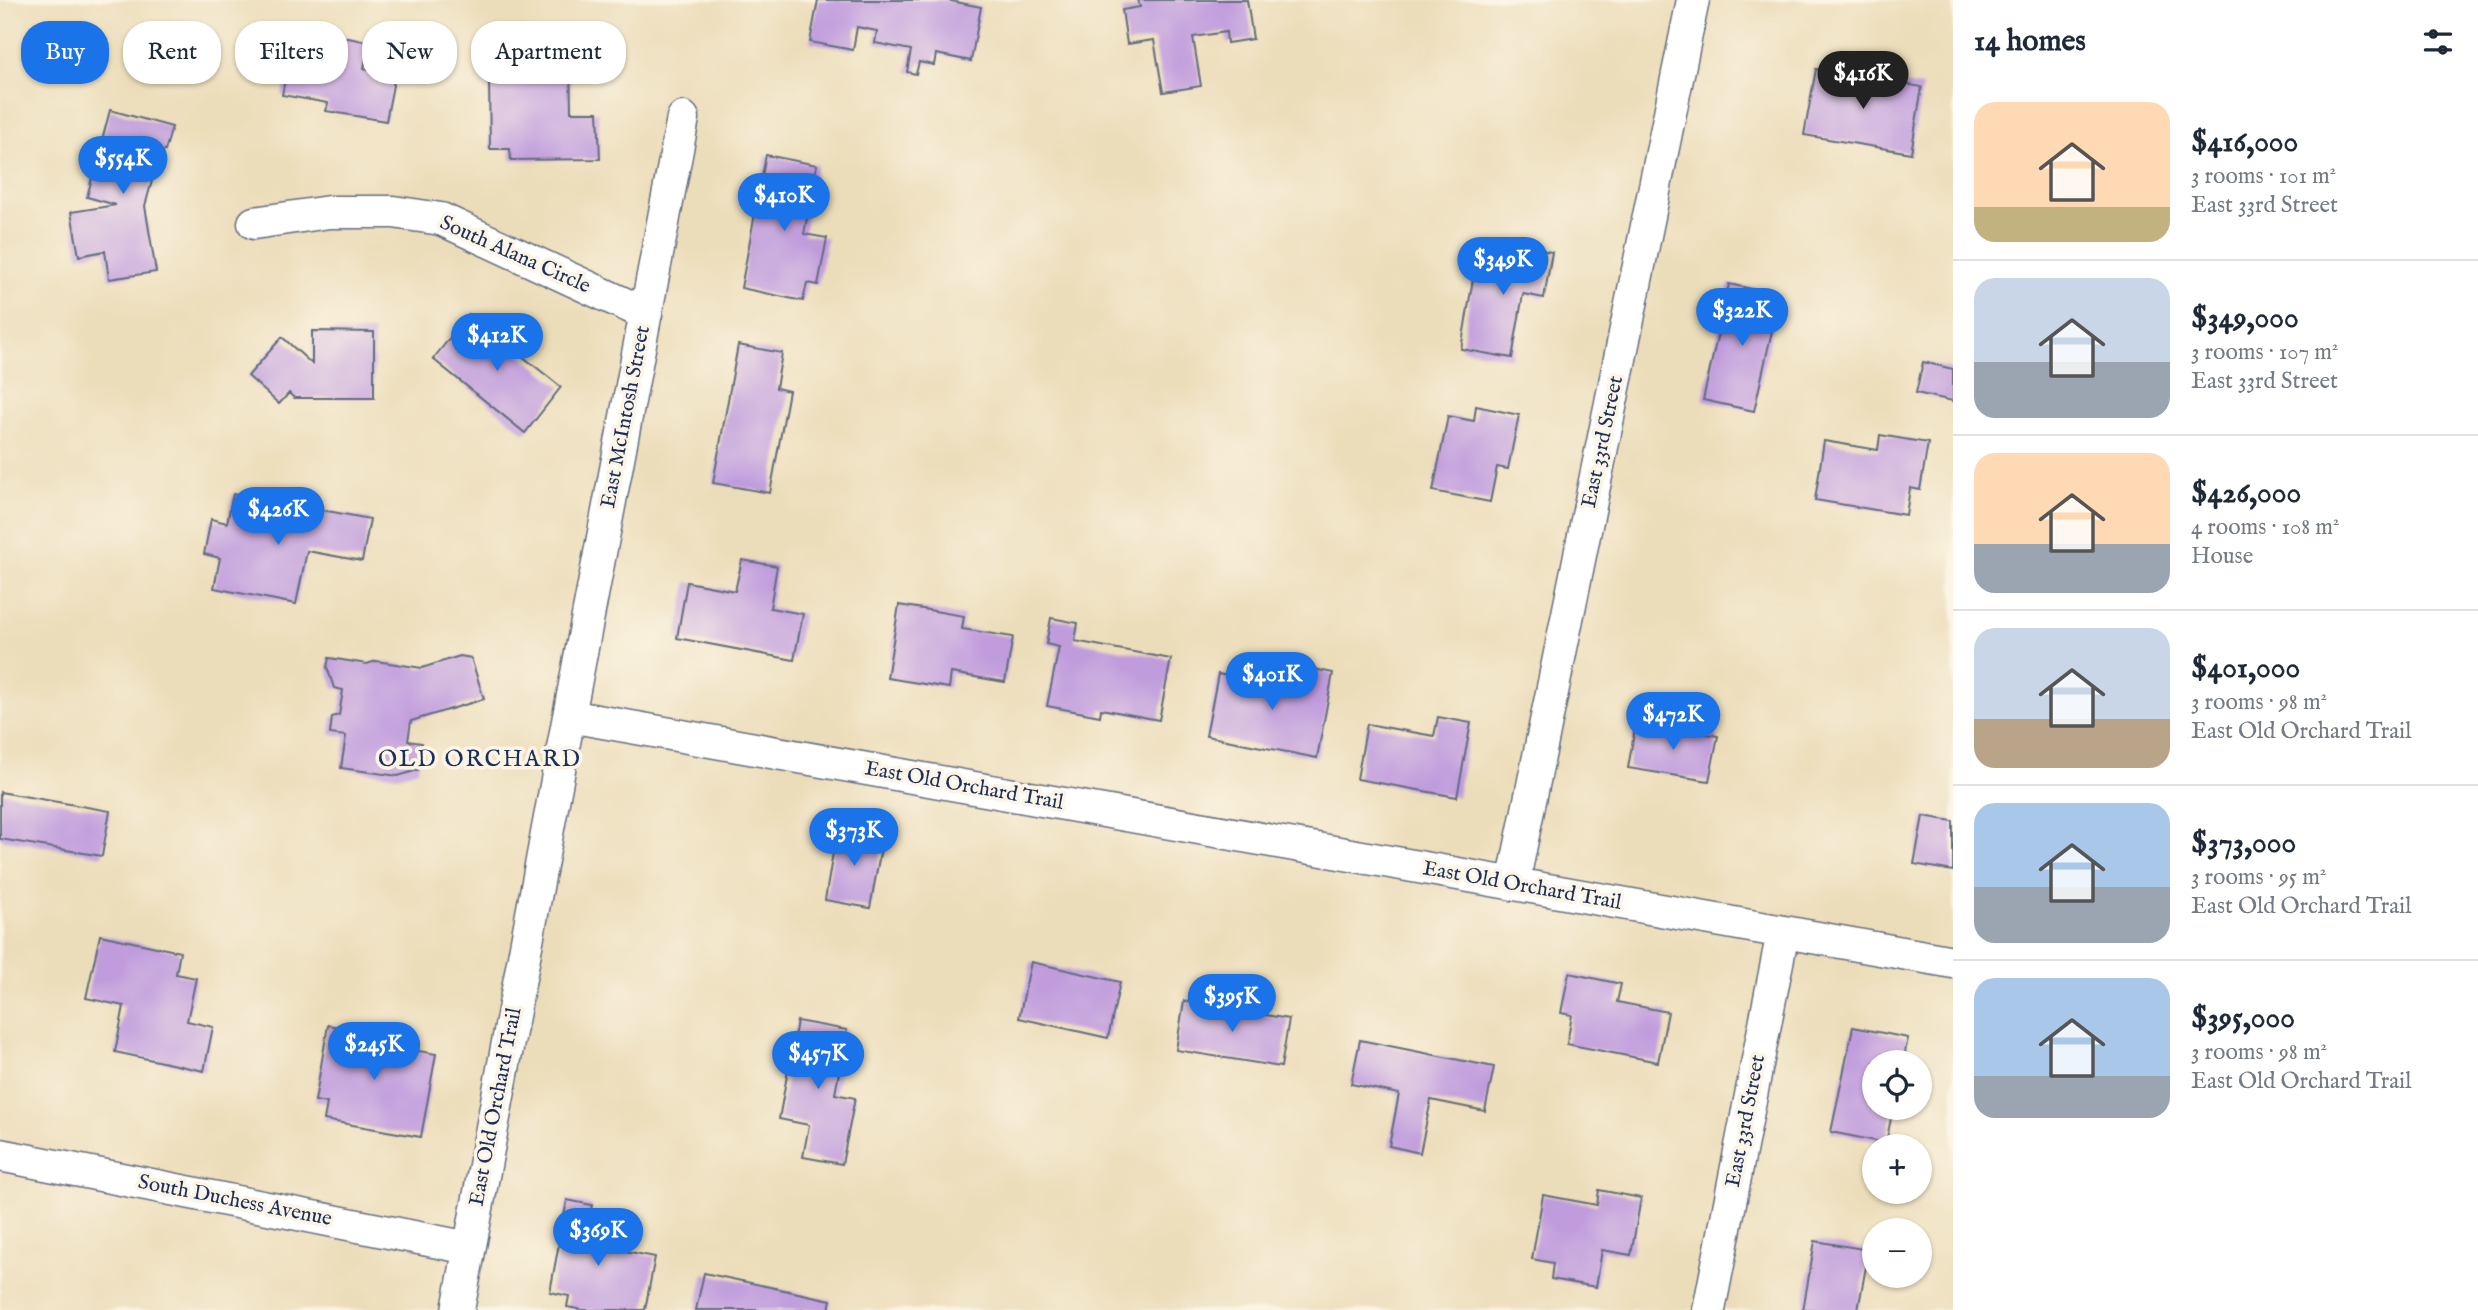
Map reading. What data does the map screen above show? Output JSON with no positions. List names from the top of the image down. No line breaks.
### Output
{"streets":{"street":["South Alana Circle","East McIntosh Street","East 33rd Street","East Old Orchard Trail","South Duchess Avenue"]},"crossings":[["South Alana Circle","East McIntosh Street"],["East McIntosh Street","East Old Orchard Trail"],["East 33rd Street","East Old Orchard Trail"],["East Old Orchard Trail","South Duchess Avenue"]],"districts":["OLD ORCHARD"],"page":{"heading":"14 homes","chip":["Buy","Rent","Filters","New","Apartment"],"price":["$416K","$554K","$410K","$349K","$322K","$412K","$426K","$401K","$472K","$373K","$395K","$245K","$457K","$369K"],"list":[{"name":"$416,000","note":"3 rooms · 101 m² · East 33rd Street"},{"name":"$349,000","note":"3 rooms · 107 m² · East 33rd Street"},{"name":"$426,000","note":"4 rooms · 108 m² · House"},{"name":"$401,000","note":"3 rooms · 98 m² · East Old Orchard Trail"},{"name":"$373,000","note":"3 rooms · 95 m² · East Old Orchard Trail"},{"name":"$395,000","note":"3 rooms · 98 m² · East Old Orchard Trail"}],"map_buttons":["+","−"]}}
